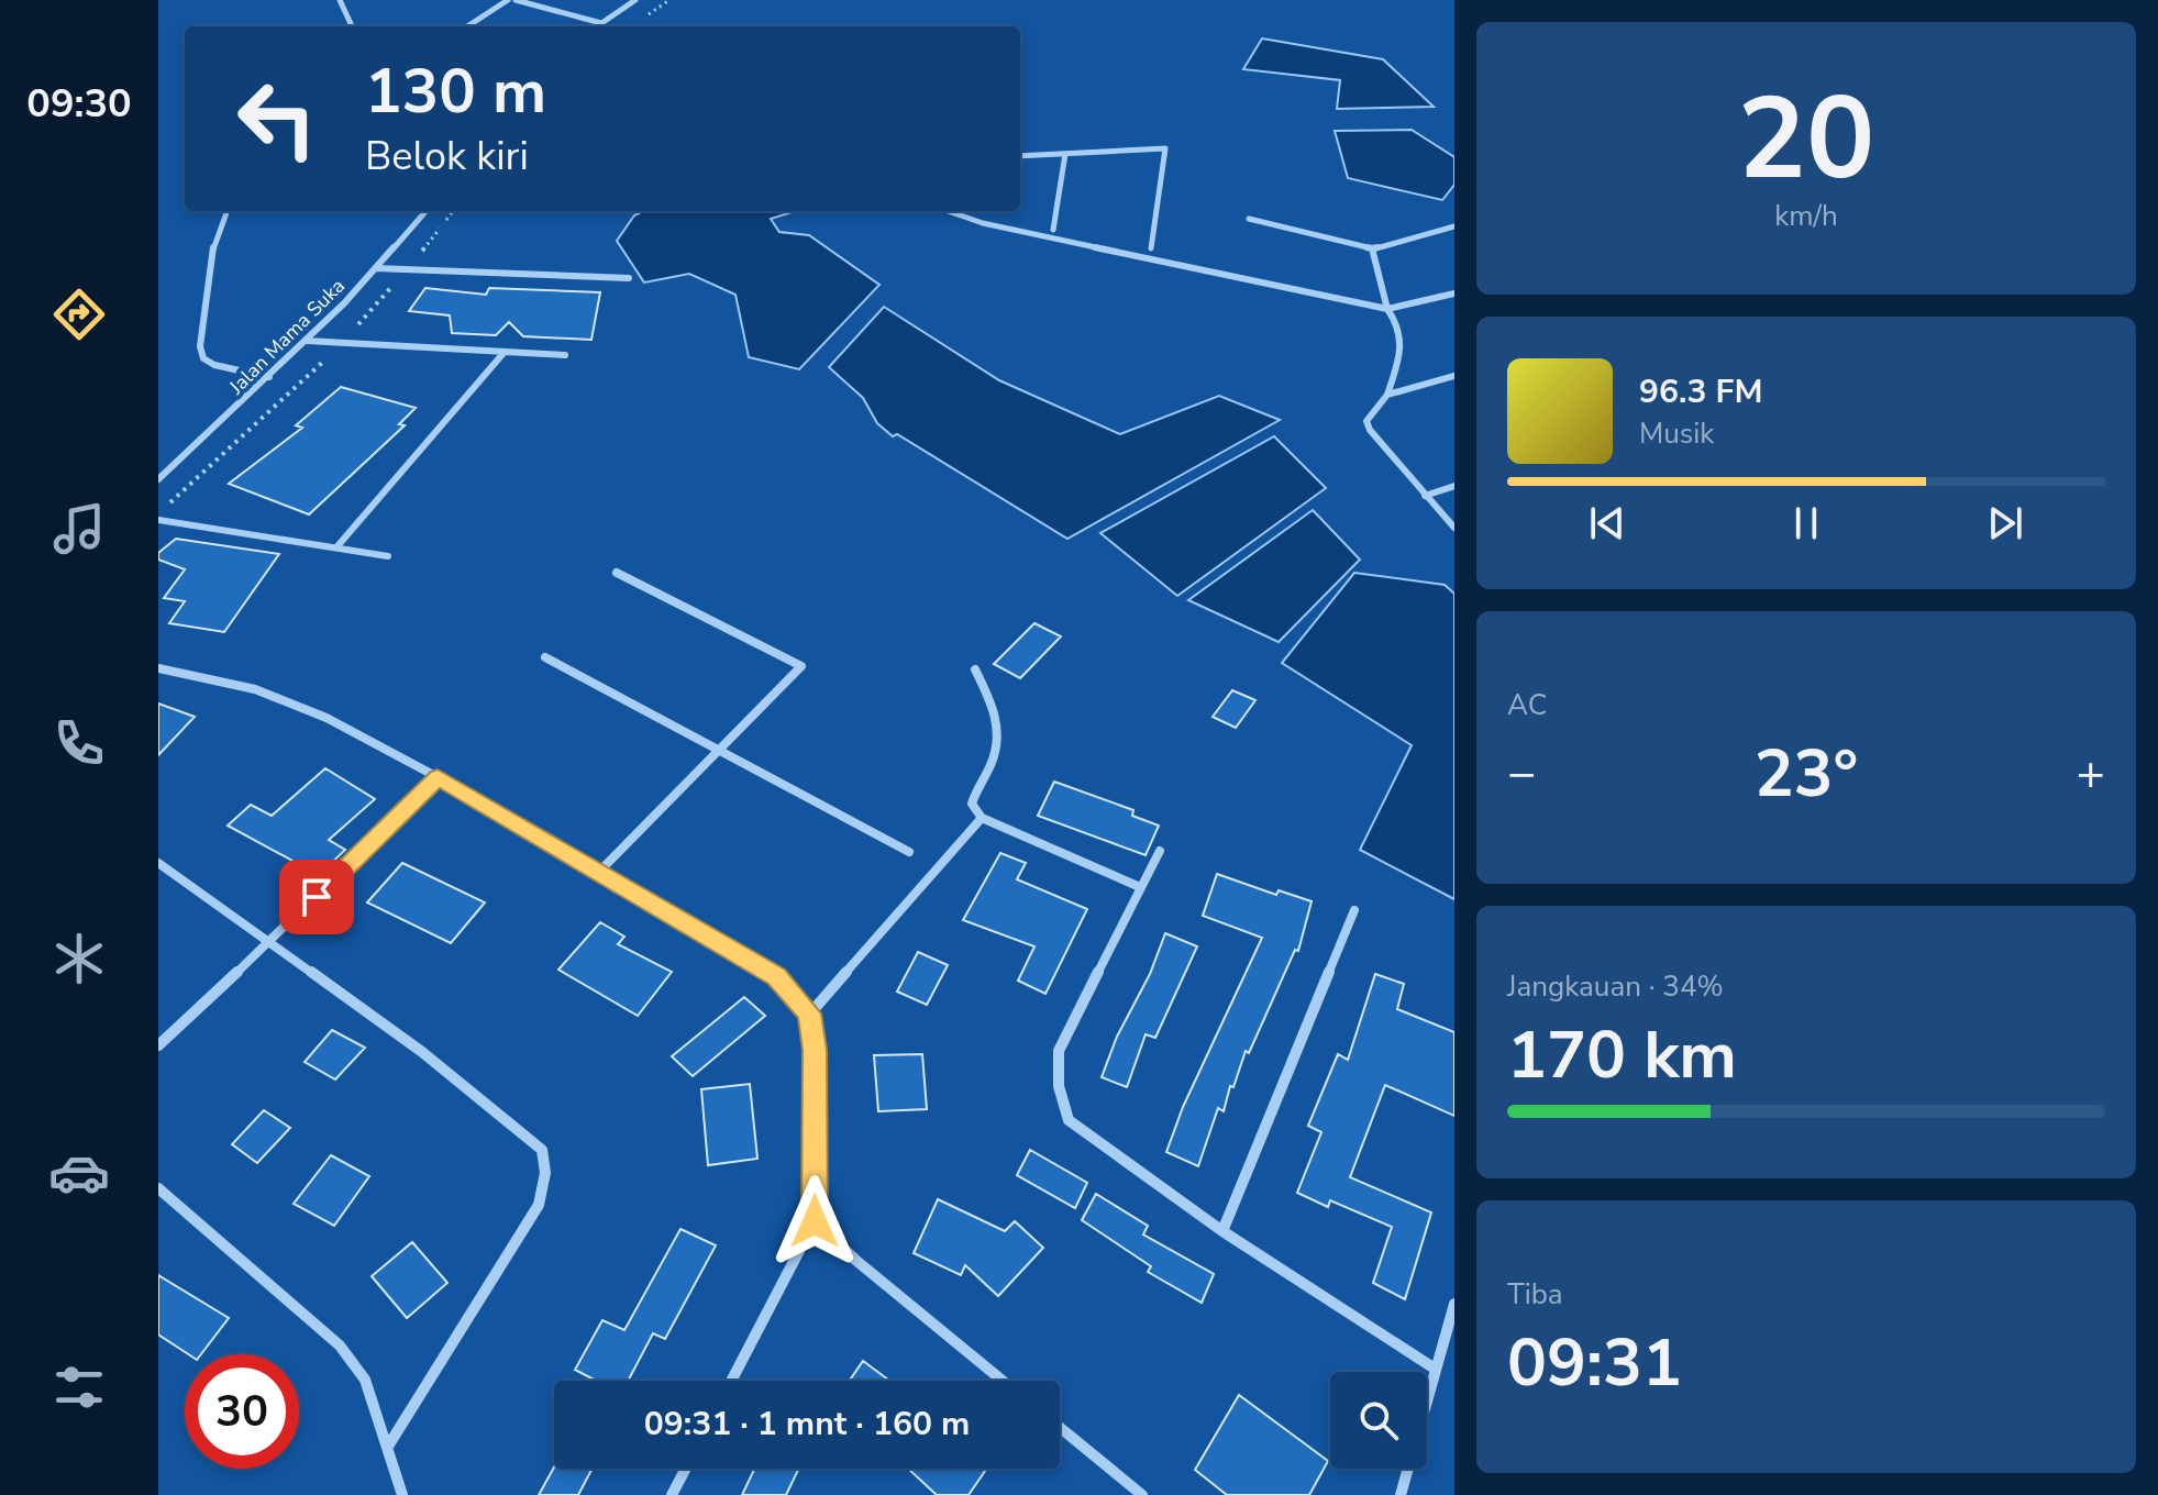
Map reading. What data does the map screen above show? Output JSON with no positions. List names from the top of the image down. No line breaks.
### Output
{"streets":{"street":["Jalan Mama Suka"]},"page":{"tabs":"09:30","tile":[["20","km/h"],"AC",["Jangkauan · 34%","170 km"],["Tiba","09:31"]],"turn":["130 m","Belok kiri"],"song":["96.3 FM","Musik"],"heat":["−","23°","+"],"limit":"30","trip":"09:31 · 1 mnt · 160 m"}}
